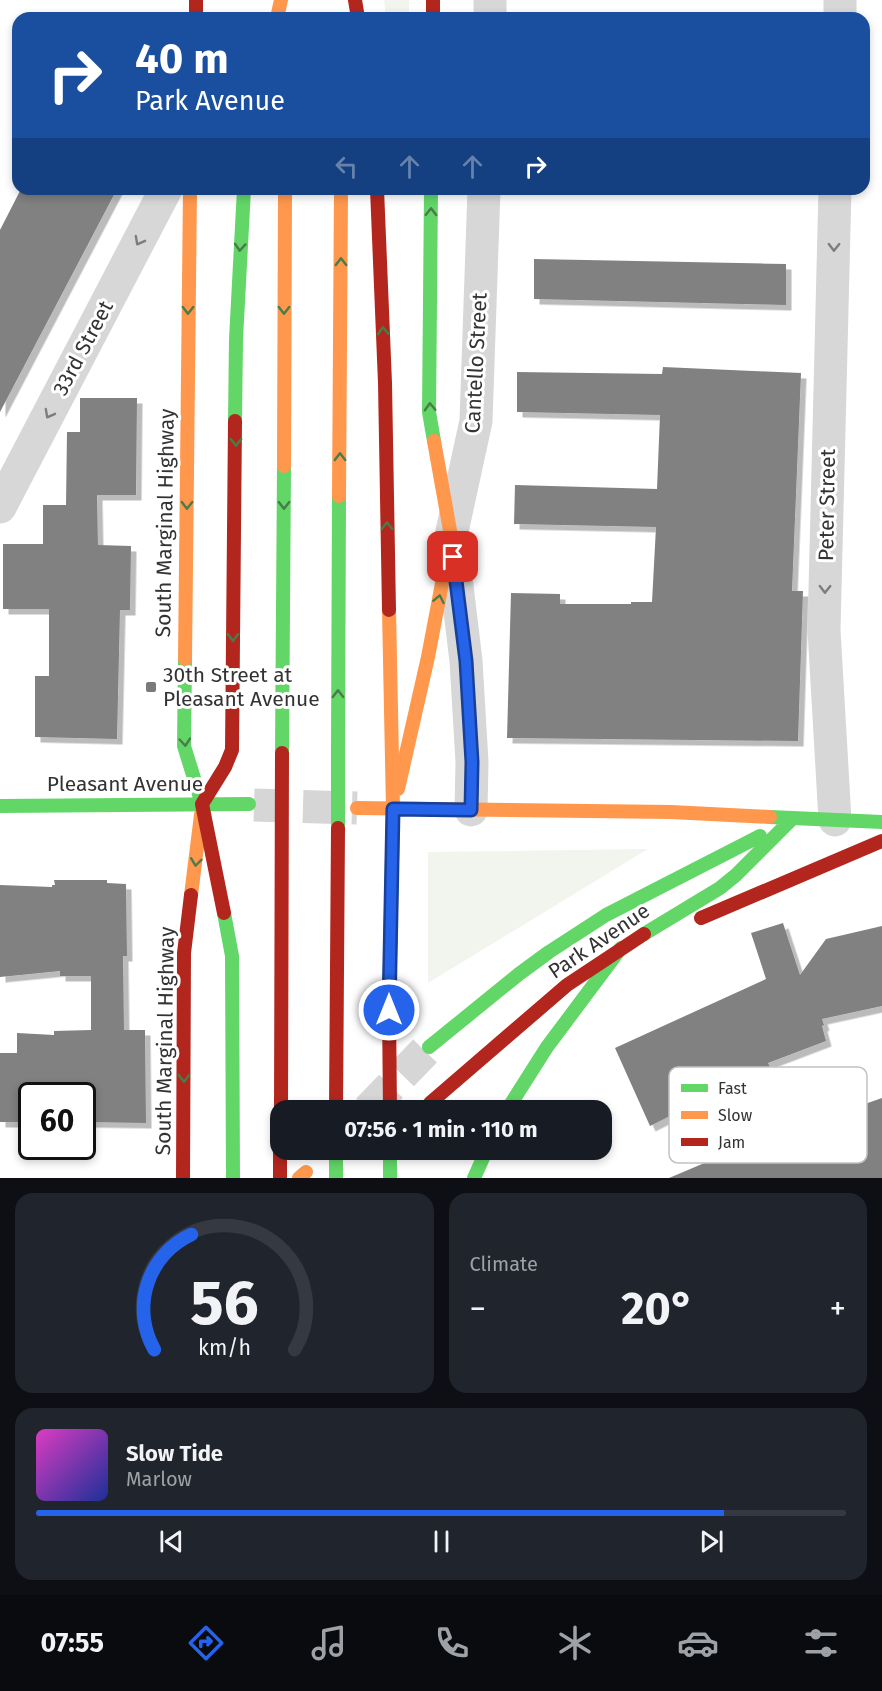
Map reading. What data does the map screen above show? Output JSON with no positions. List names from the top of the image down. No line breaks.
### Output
{"streets":{"main road":["Cantello Street","South Marginal Highway","Pleasant Avenue","Park Avenue"],"street":["33rd Street","Peter Street"]},"crossings":[["South Marginal Highway","Pleasant Avenue"]],"one_way":["33rd Street","Peter Street"],"places":{"transit":["30th Street at Pleasant Avenue"]},"legend":["Fast","Slow","Jam"],"page":{"turn":["40 m","Park Avenue"],"limit":"60","trip":"07:56 · 1 min · 110 m","tile":"Climate","heat":["−","20°","+"],"song":["Slow Tide","Marlow"],"tabs":"07:55","gauge":["56","km/h"]}}
